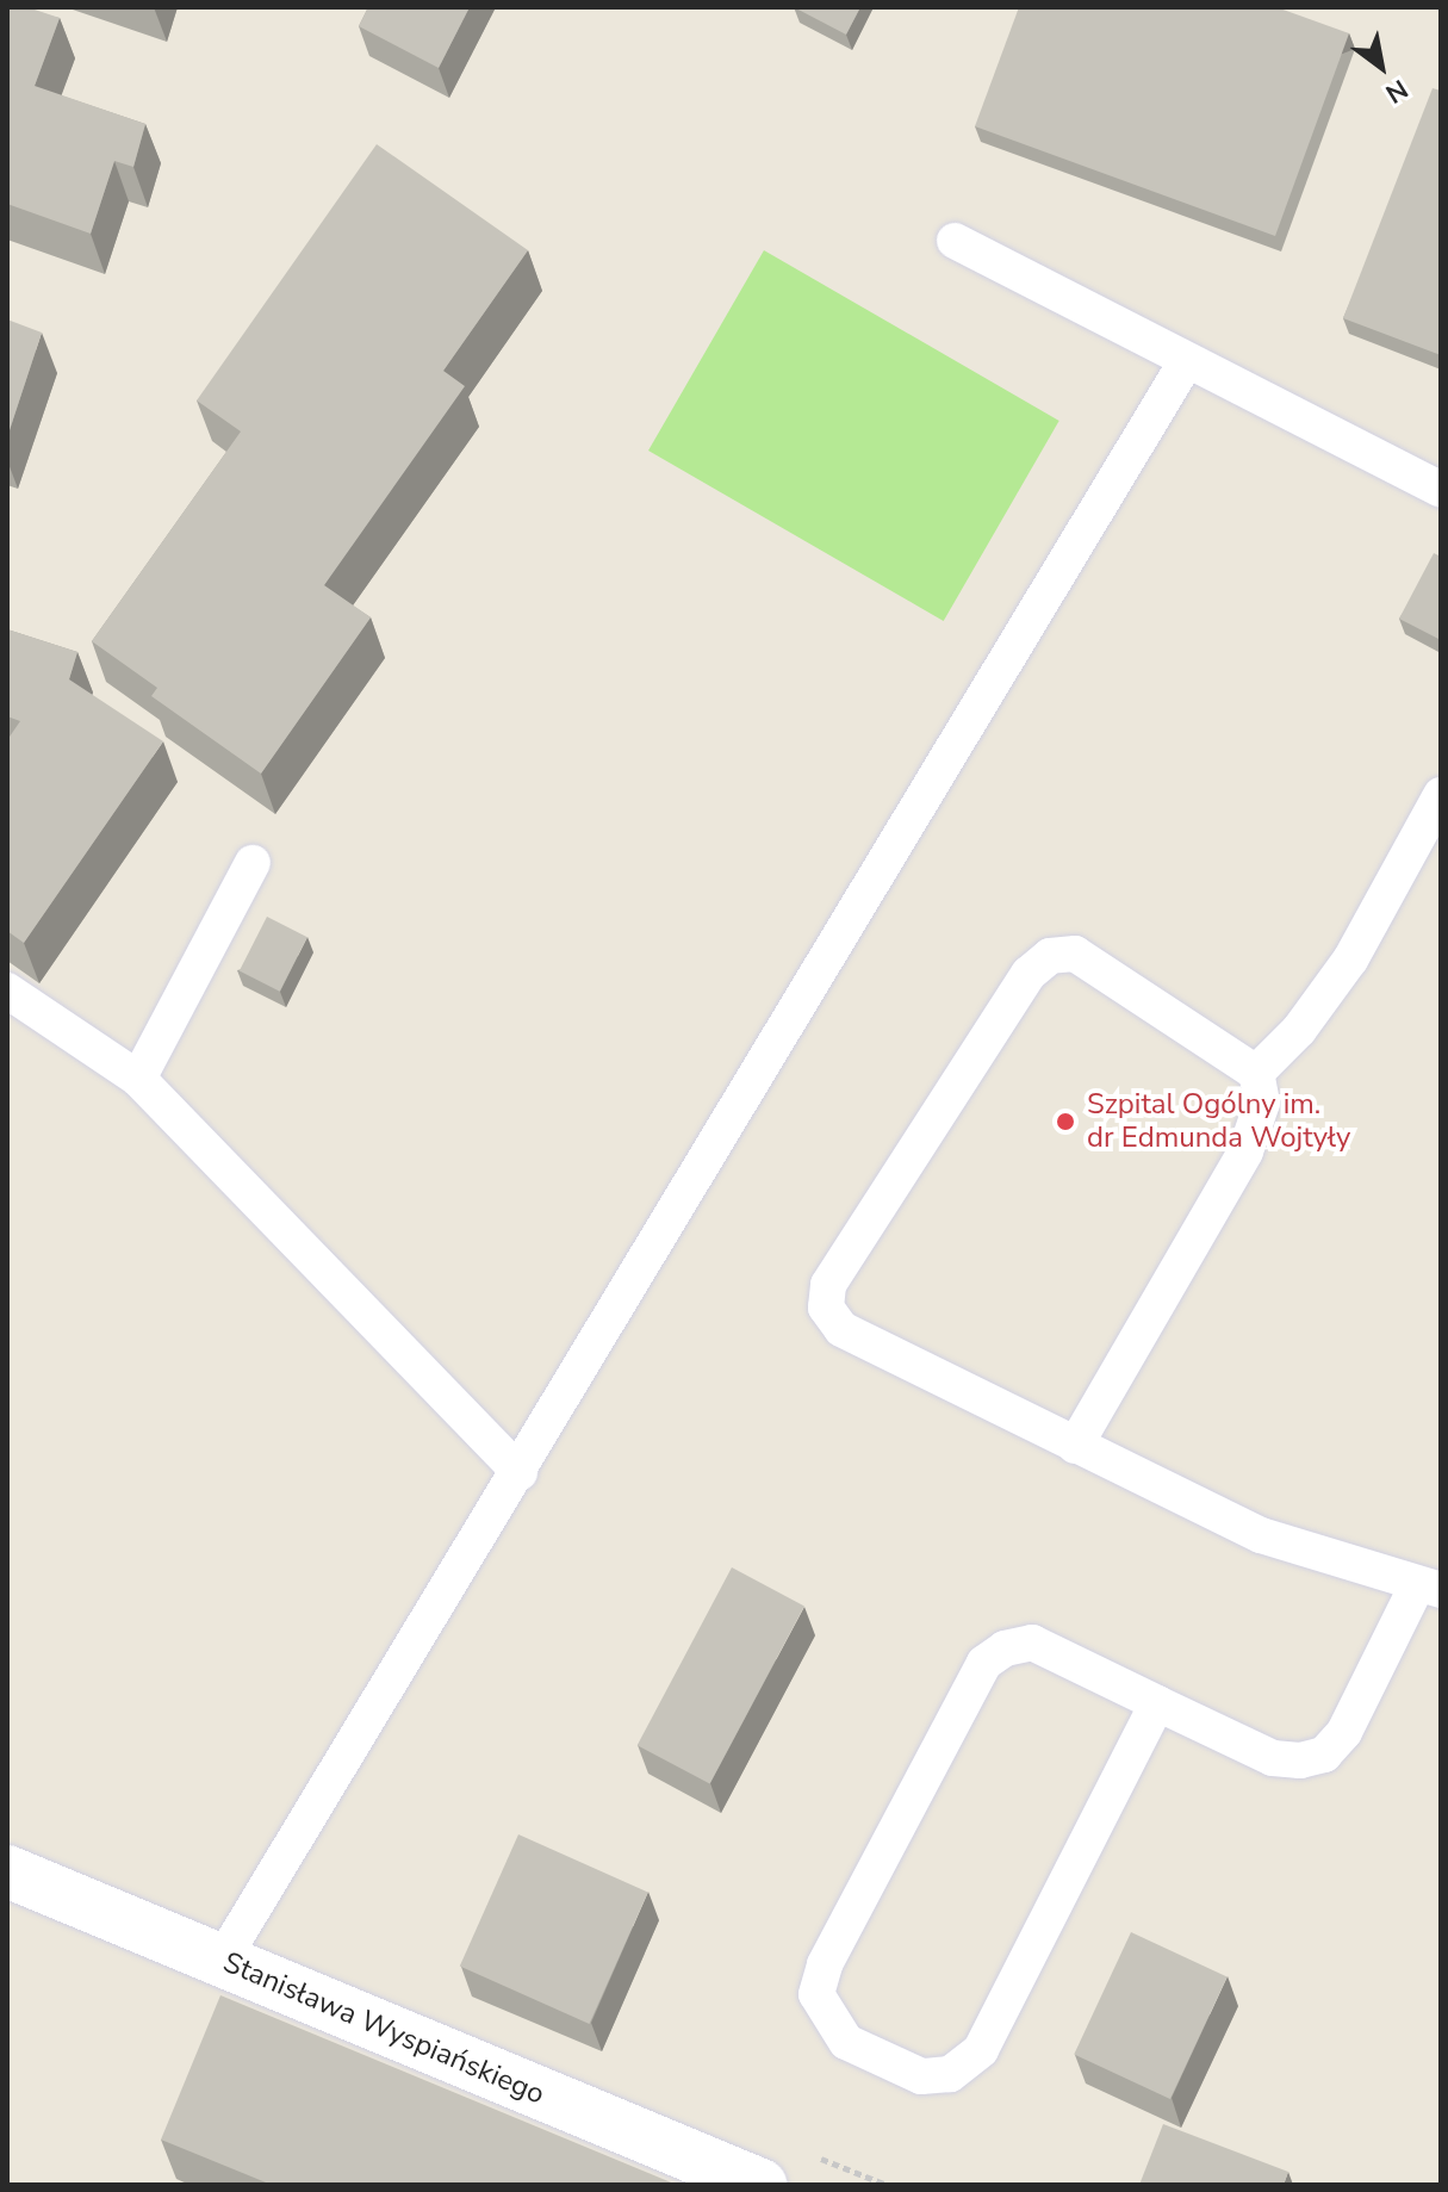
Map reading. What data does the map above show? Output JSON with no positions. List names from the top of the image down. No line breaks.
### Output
{"streets":{"street":["Stanisława Wyspiańskiego"]},"places":["Szpital Ogólny im. dr Edmunda Wojtyły"],"north":"bottom right"}
